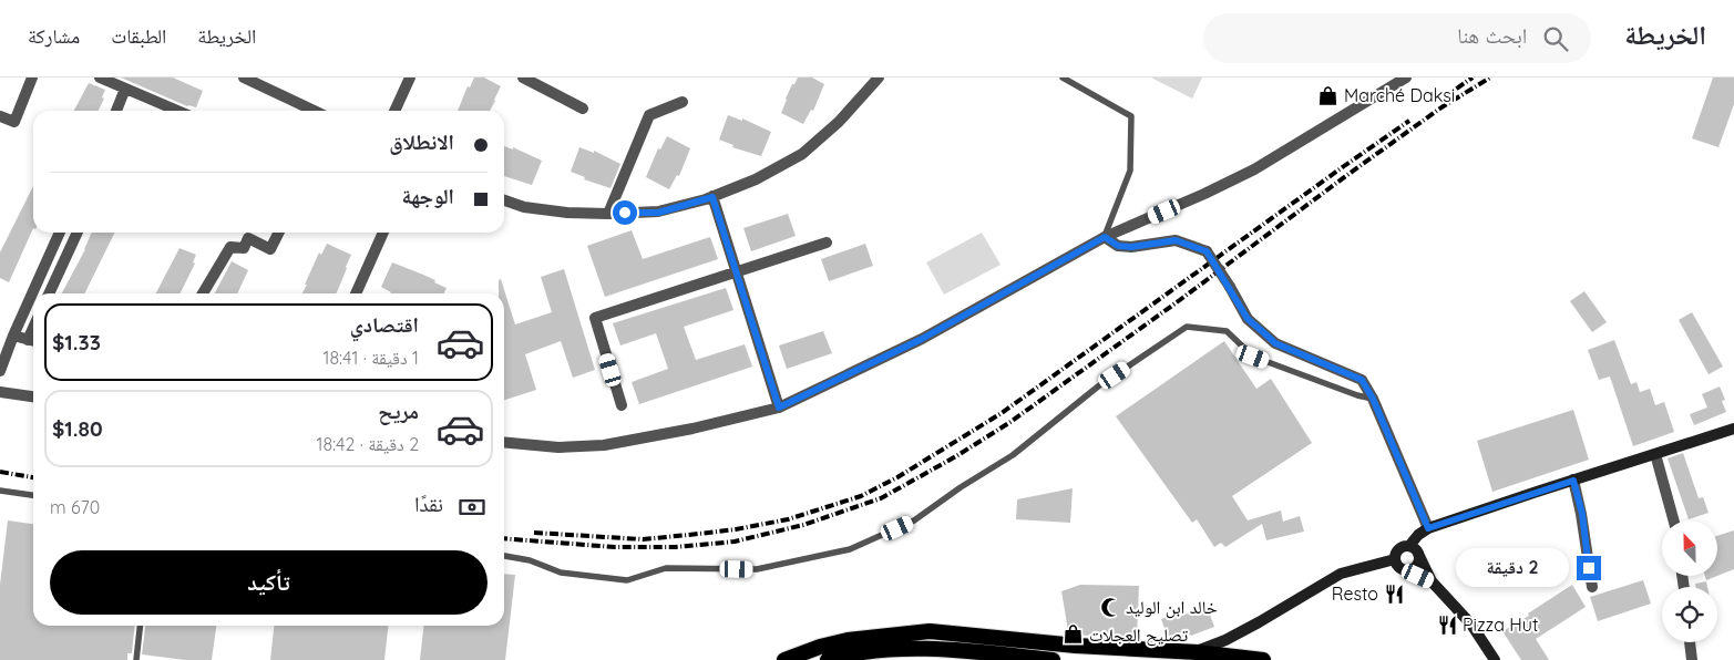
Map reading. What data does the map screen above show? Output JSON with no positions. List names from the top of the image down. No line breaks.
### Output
{"places":{"shop":["Marché Daksi","تصليح العجلات"],"restaurant":["Resto","Pizza Hut"],"mosque":["خالد ابن الوليد"]},"north":"top","page":{"header":"الخريطة","search":"ابحث هنا","nav":["الخريطة","الطبقات","مشاركة"],"banner":["الانطلاق","الوجهة"],"list":[{"name":"اقتصادي","note":"1 دقيقة · 18:41","value":"$1.33"},{"name":"مريح","note":"2 دقيقة · 18:42","value":"$1.80"}],"pay":["نقدًا","670 m"],"buttons":"تأكيد","bubble":"2 دقيقة"}}
